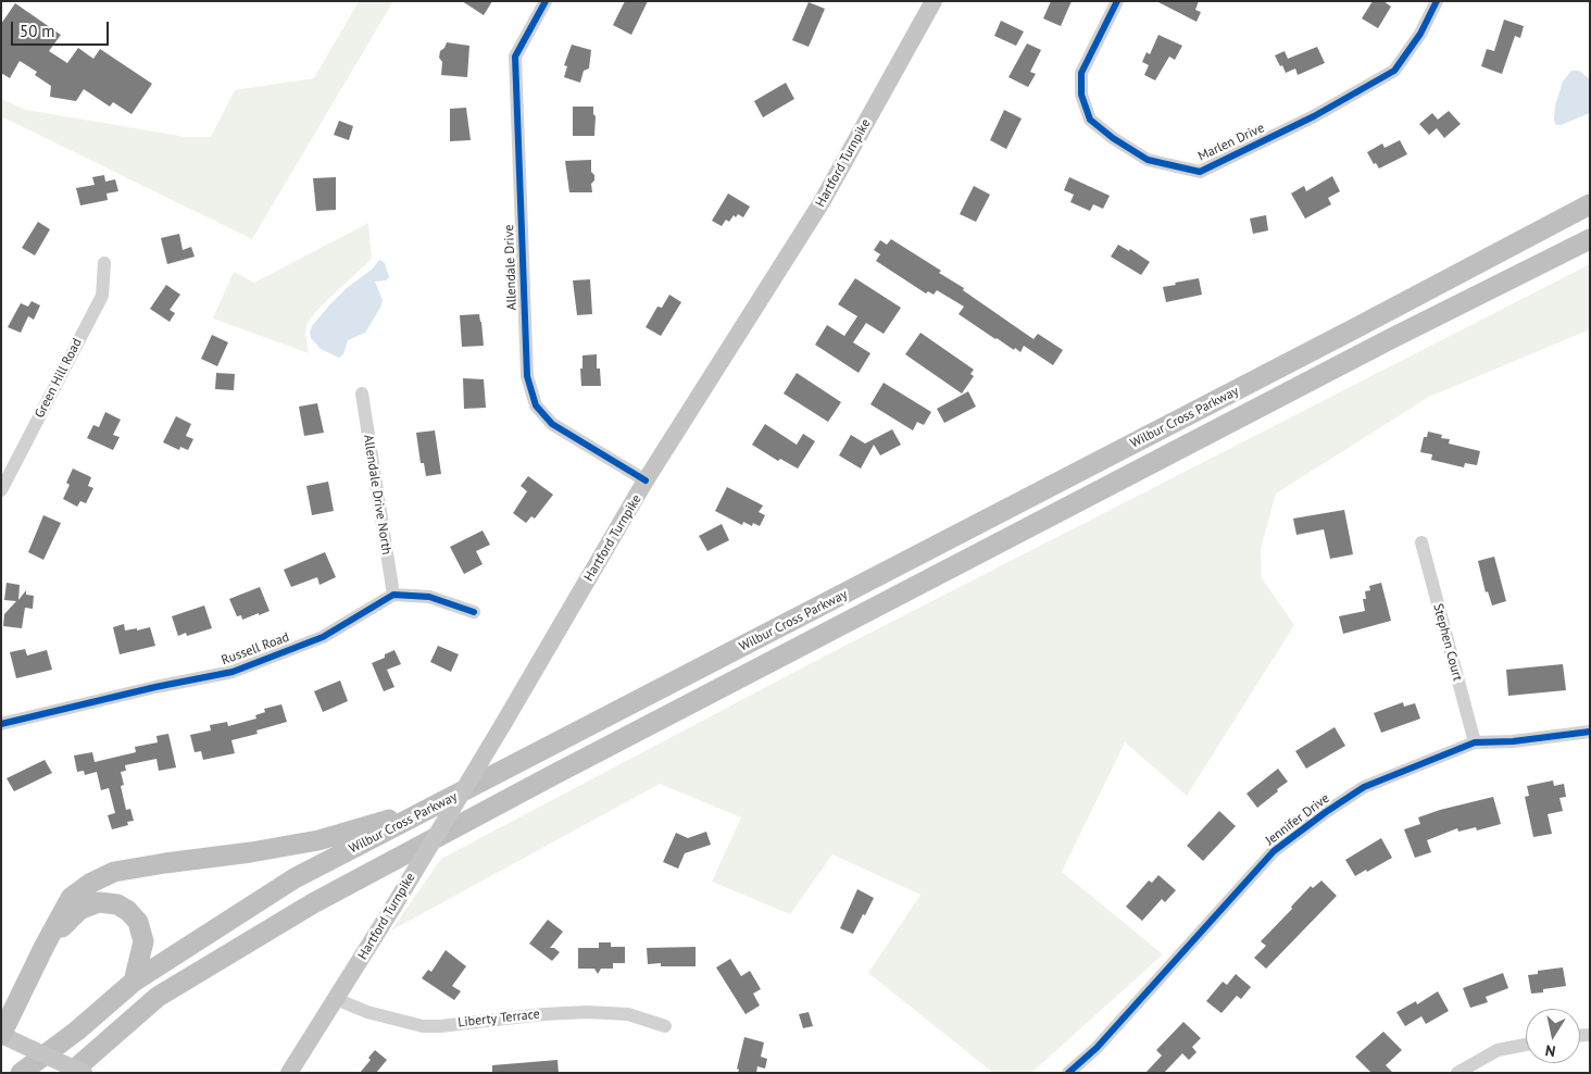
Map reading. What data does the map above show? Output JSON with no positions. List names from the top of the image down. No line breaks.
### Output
{"streets":{"highway":["Wilbur Cross Parkway"],"main road":["Hartford Turnpike"],"street":["Marlen Drive","Allendale Drive","Green Hill Road","Allendale Drive North","Stephen Court","Russell Road","Jennifer Drive","Liberty Terrace"]},"crossings":[["Hartford Turnpike","Allendale Drive"],["Hartford Turnpike","Liberty Terrace"],["Allendale Drive North","Russell Road"],["Stephen Court","Jennifer Drive"]],"scale_bar":"50 m","north":"bottom"}
